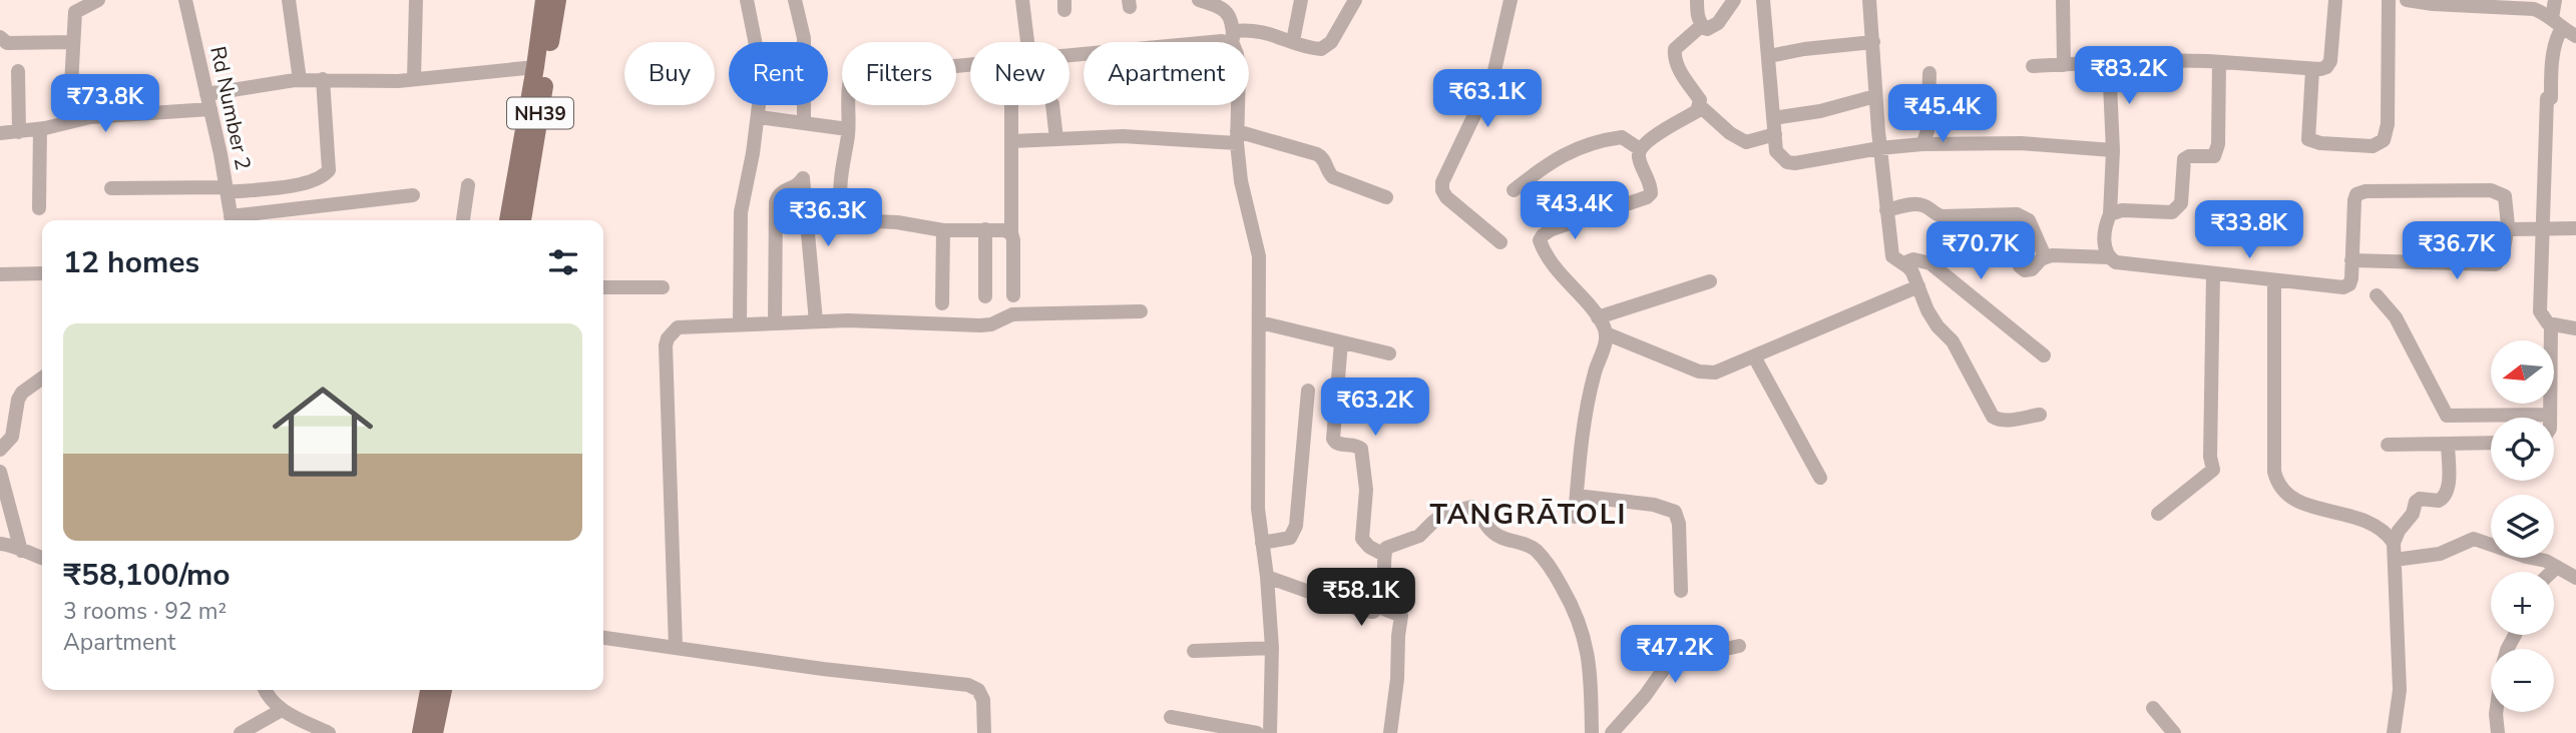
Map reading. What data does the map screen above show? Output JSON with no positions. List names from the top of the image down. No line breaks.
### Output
{"streets":{"main road":["NH39"],"street":["Rd Number 2"]},"districts":["TANGRĀTOLI"],"north":"left","page":{"chip":["Buy","Rent","Filters","New","Apartment"],"price":["₹83.2K","₹63.1K","₹73.8K","₹45.4K","₹43.4K","₹36.3K","₹33.8K","₹70.7K","₹36.7K","₹63.2K","₹58.1K","₹47.2K"],"heading":"12 homes","list":[{"name":"₹58,100/mo","note":"3 rooms · 92 m² · Apartment"}],"map_buttons":["+","−"]}}
